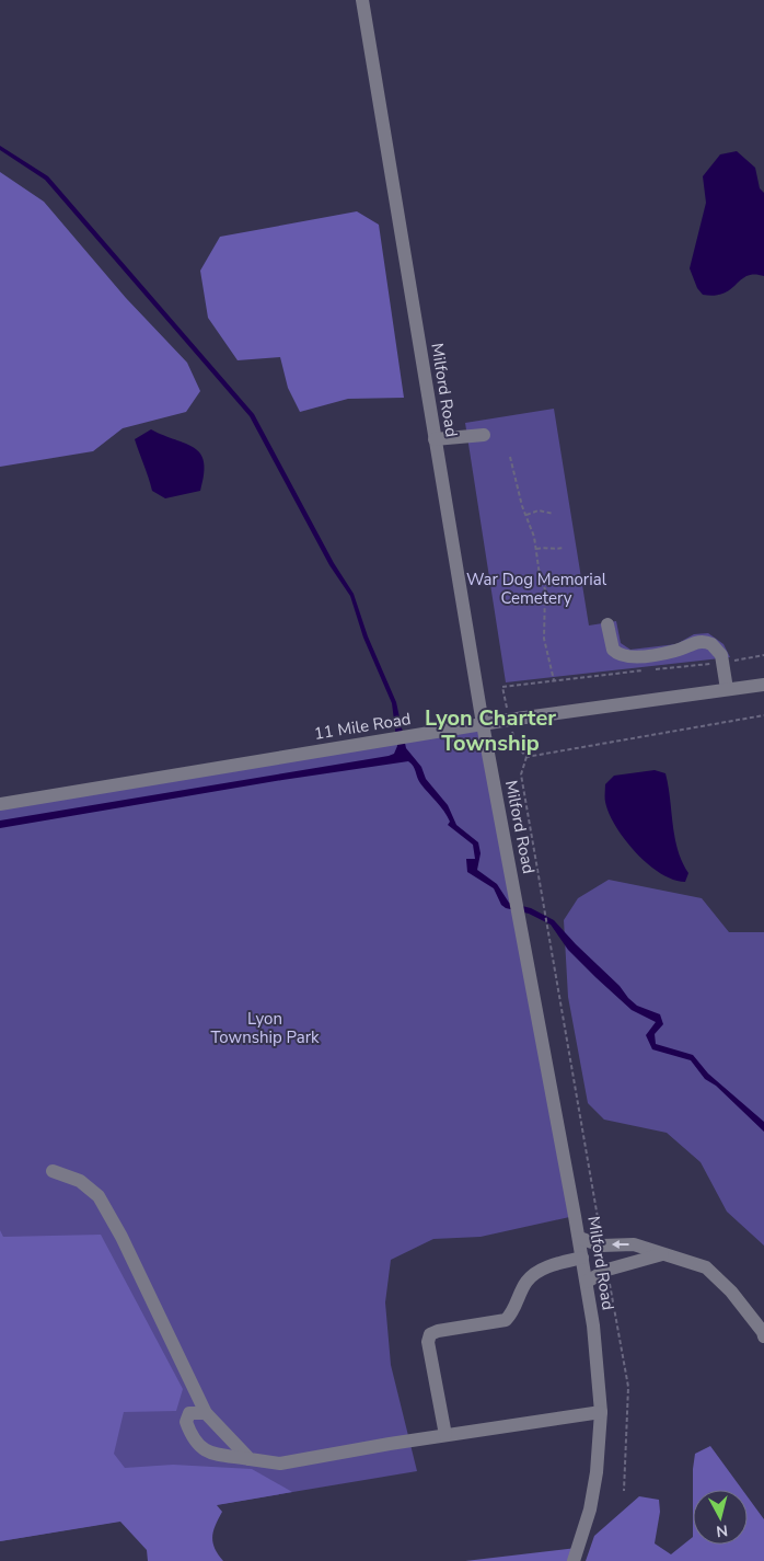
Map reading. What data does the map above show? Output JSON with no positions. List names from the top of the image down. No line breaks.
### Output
{"streets":{"street":["Milford Road","11 Mile Road"]},"crossings":[["Milford Road","11 Mile Road"]],"districts":["Lyon Charter Township"],"parks":["War Dog Memorial Cemetery","Lyon Township Park"],"north":"bottom"}
